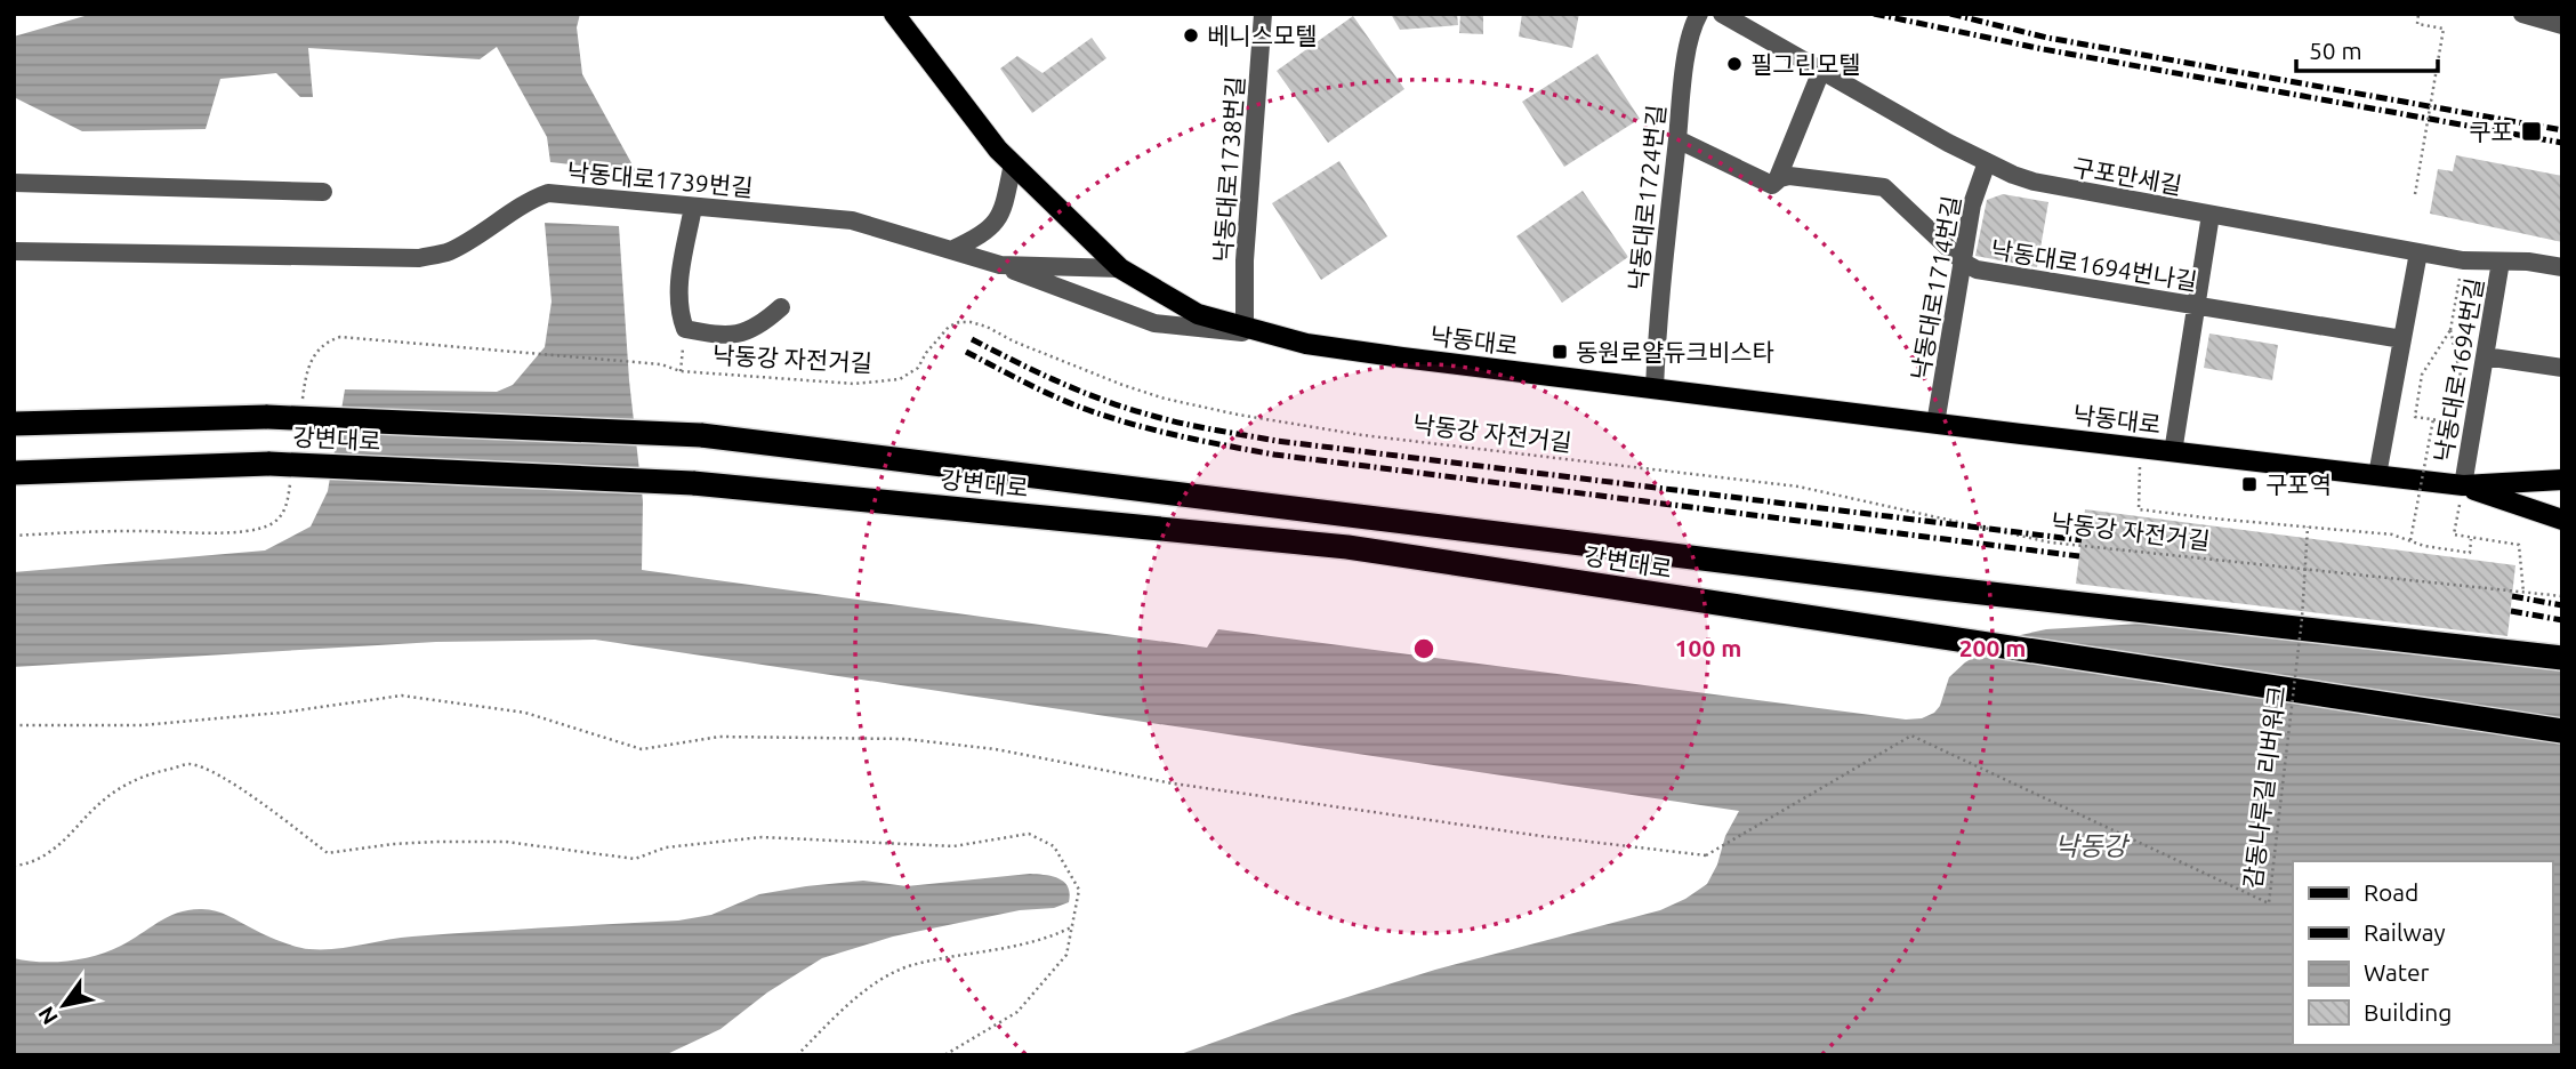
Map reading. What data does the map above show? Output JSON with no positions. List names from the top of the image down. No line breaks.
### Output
{"streets":{"highway":["강변대로"],"main road":["낙동대로"],"street":["낙동대로1738번길","구포만세길","낙동대로1739번길","낙동대로1724번길","낙동대로1694번나길","낙동대로1714번길","낙동대로1694번길"],"path":["낙동강 자전거길","감동나루길 리버워크"]},"crossings":[["낙동대로1738번길","낙동대로"],["구포만세길","낙동대로1714번길"],["구포만세길","낙동대로1694번길"],["낙동대로1739번길","낙동대로"],["낙동대로1724번길","낙동대로1694번나길"],["낙동대로1724번길","낙동대로"],["낙동대로1694번나길","낙동대로1714번길"],["낙동대로1714번길","낙동대로"],["낙동대로","낙동대로1694번길"]],"water":["낙동강"],"places":{"other":["베니스모텔","필그린모텔"],"transit":["구포","동원로얄듀크비스타","구포역"]},"legend":["Road","Railway","Water","Building"],"scale_bar":"50 m","north":"bottom left","rings":["100 m","200 m"]}
